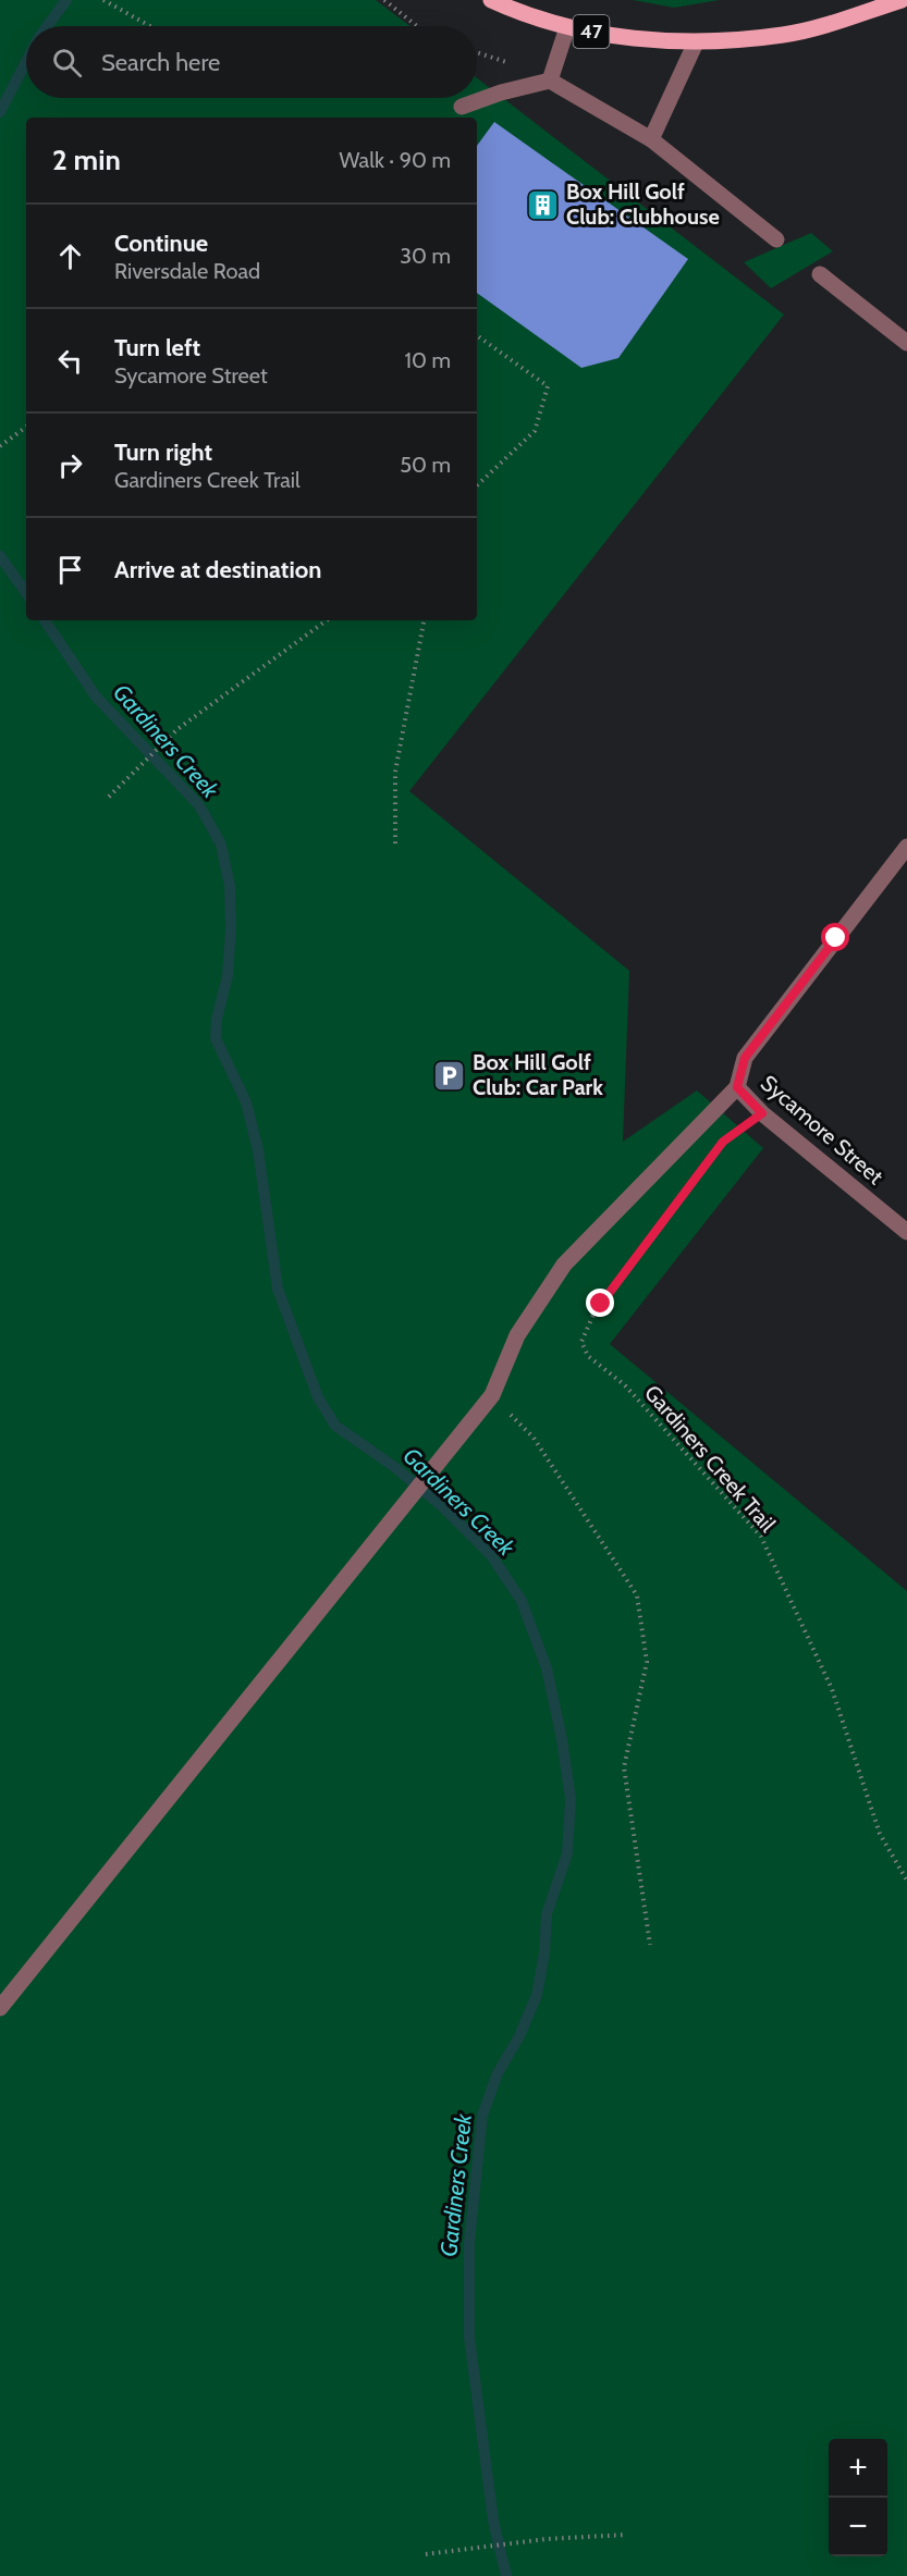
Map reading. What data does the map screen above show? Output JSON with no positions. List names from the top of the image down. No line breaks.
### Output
{"streets":{"main road":["47"],"street":["Sycamore Street"],"path":["Gardiners Creek Trail"]},"water":["Gardiners Creek"],"places":{"building":["Box Hill Golf Club: Clubhouse"],"parking":["Box Hill Golf Club: Car Park"]},"page":{"search":"Search here","heading":["2 min","Walk · 90 m"],"list":[["Continue","Riversdale Road","30 m"],["Turn left","Sycamore Street","10 m"],["Turn right","Gardiners Creek Trail","50 m"],"Arrive at destination"],"map_buttons":["+","−"]}}
